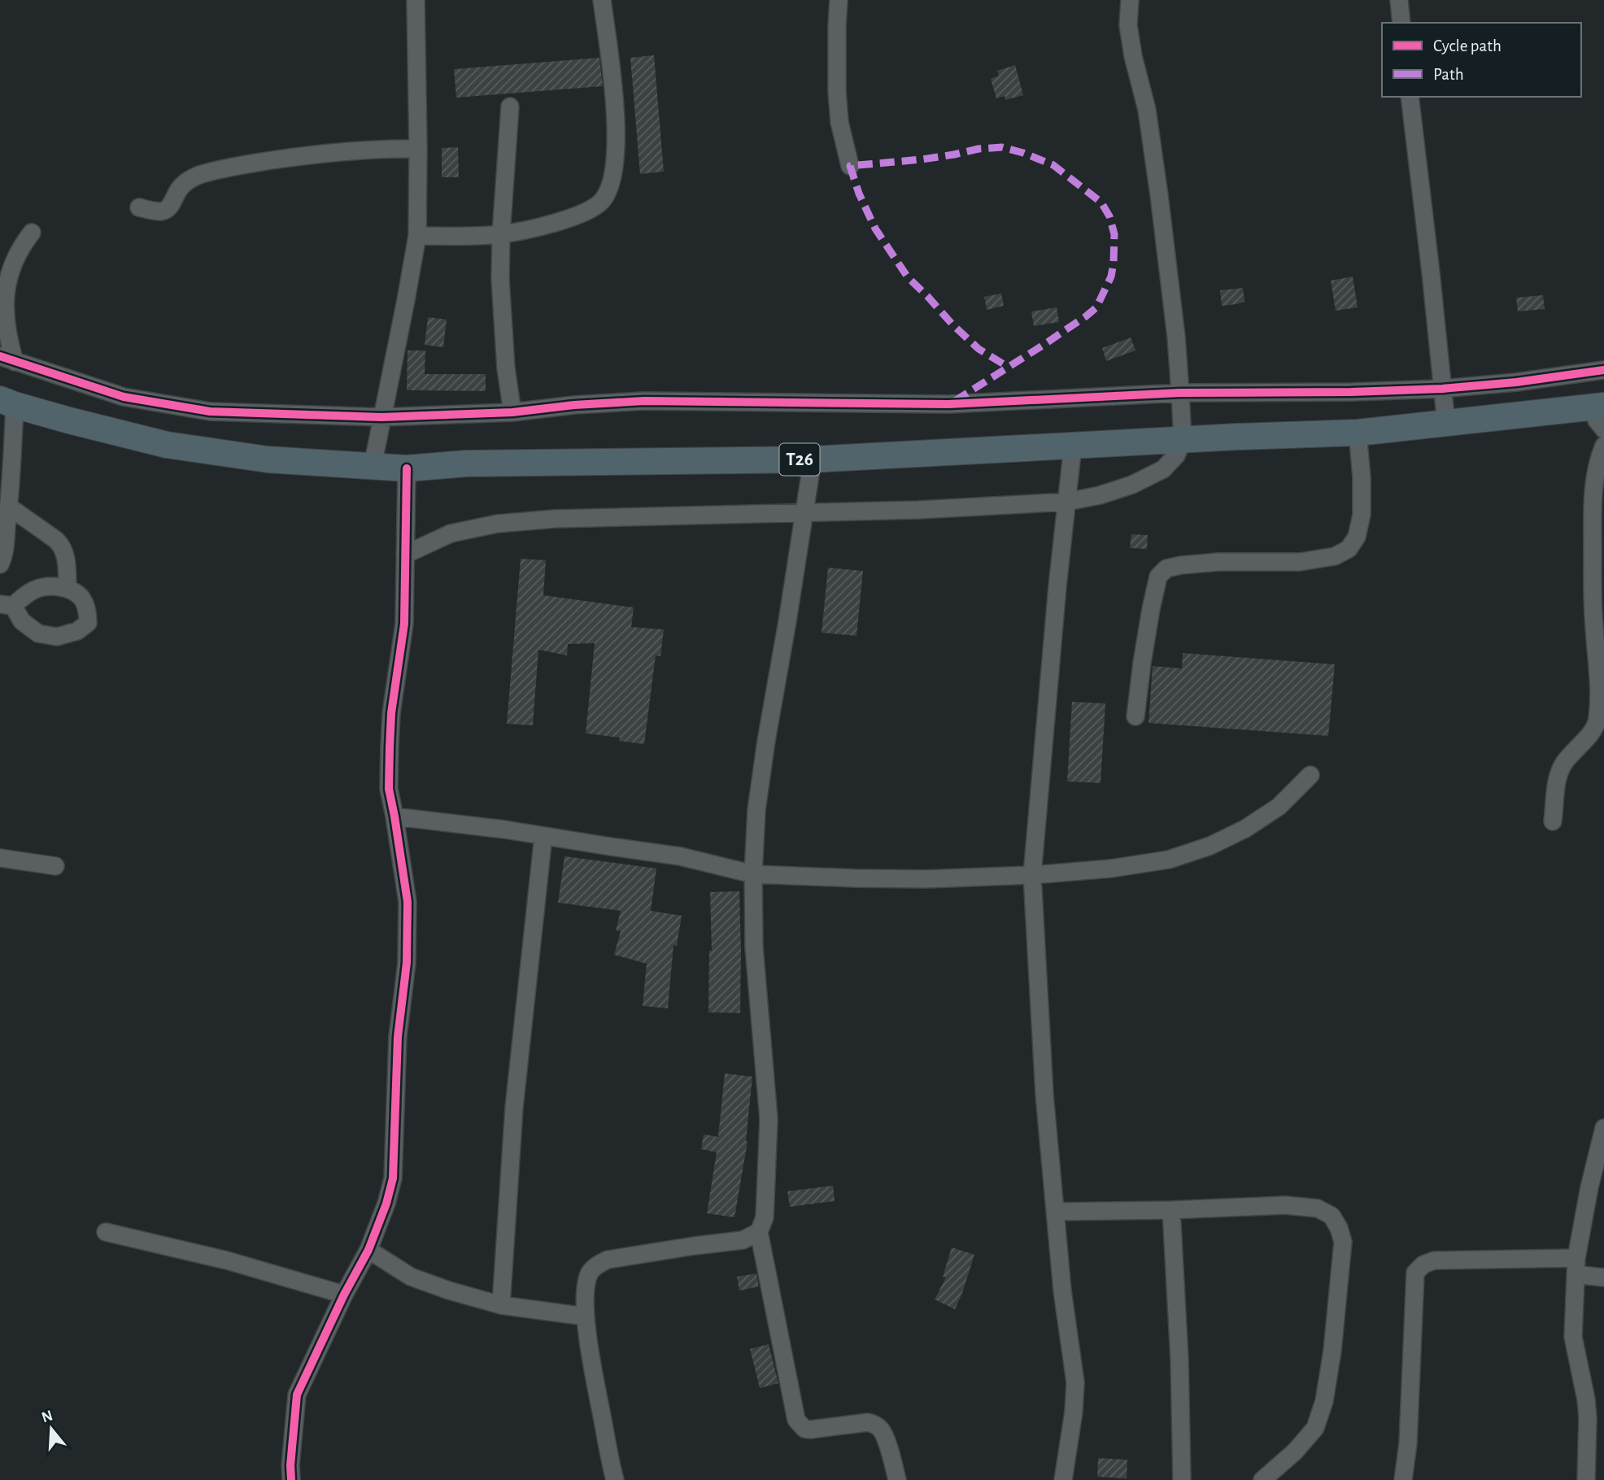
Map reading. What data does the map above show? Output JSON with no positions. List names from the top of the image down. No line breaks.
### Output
{"streets":{"highway":["T26"]},"legend":["Cycle path","Path"],"north":"top"}
